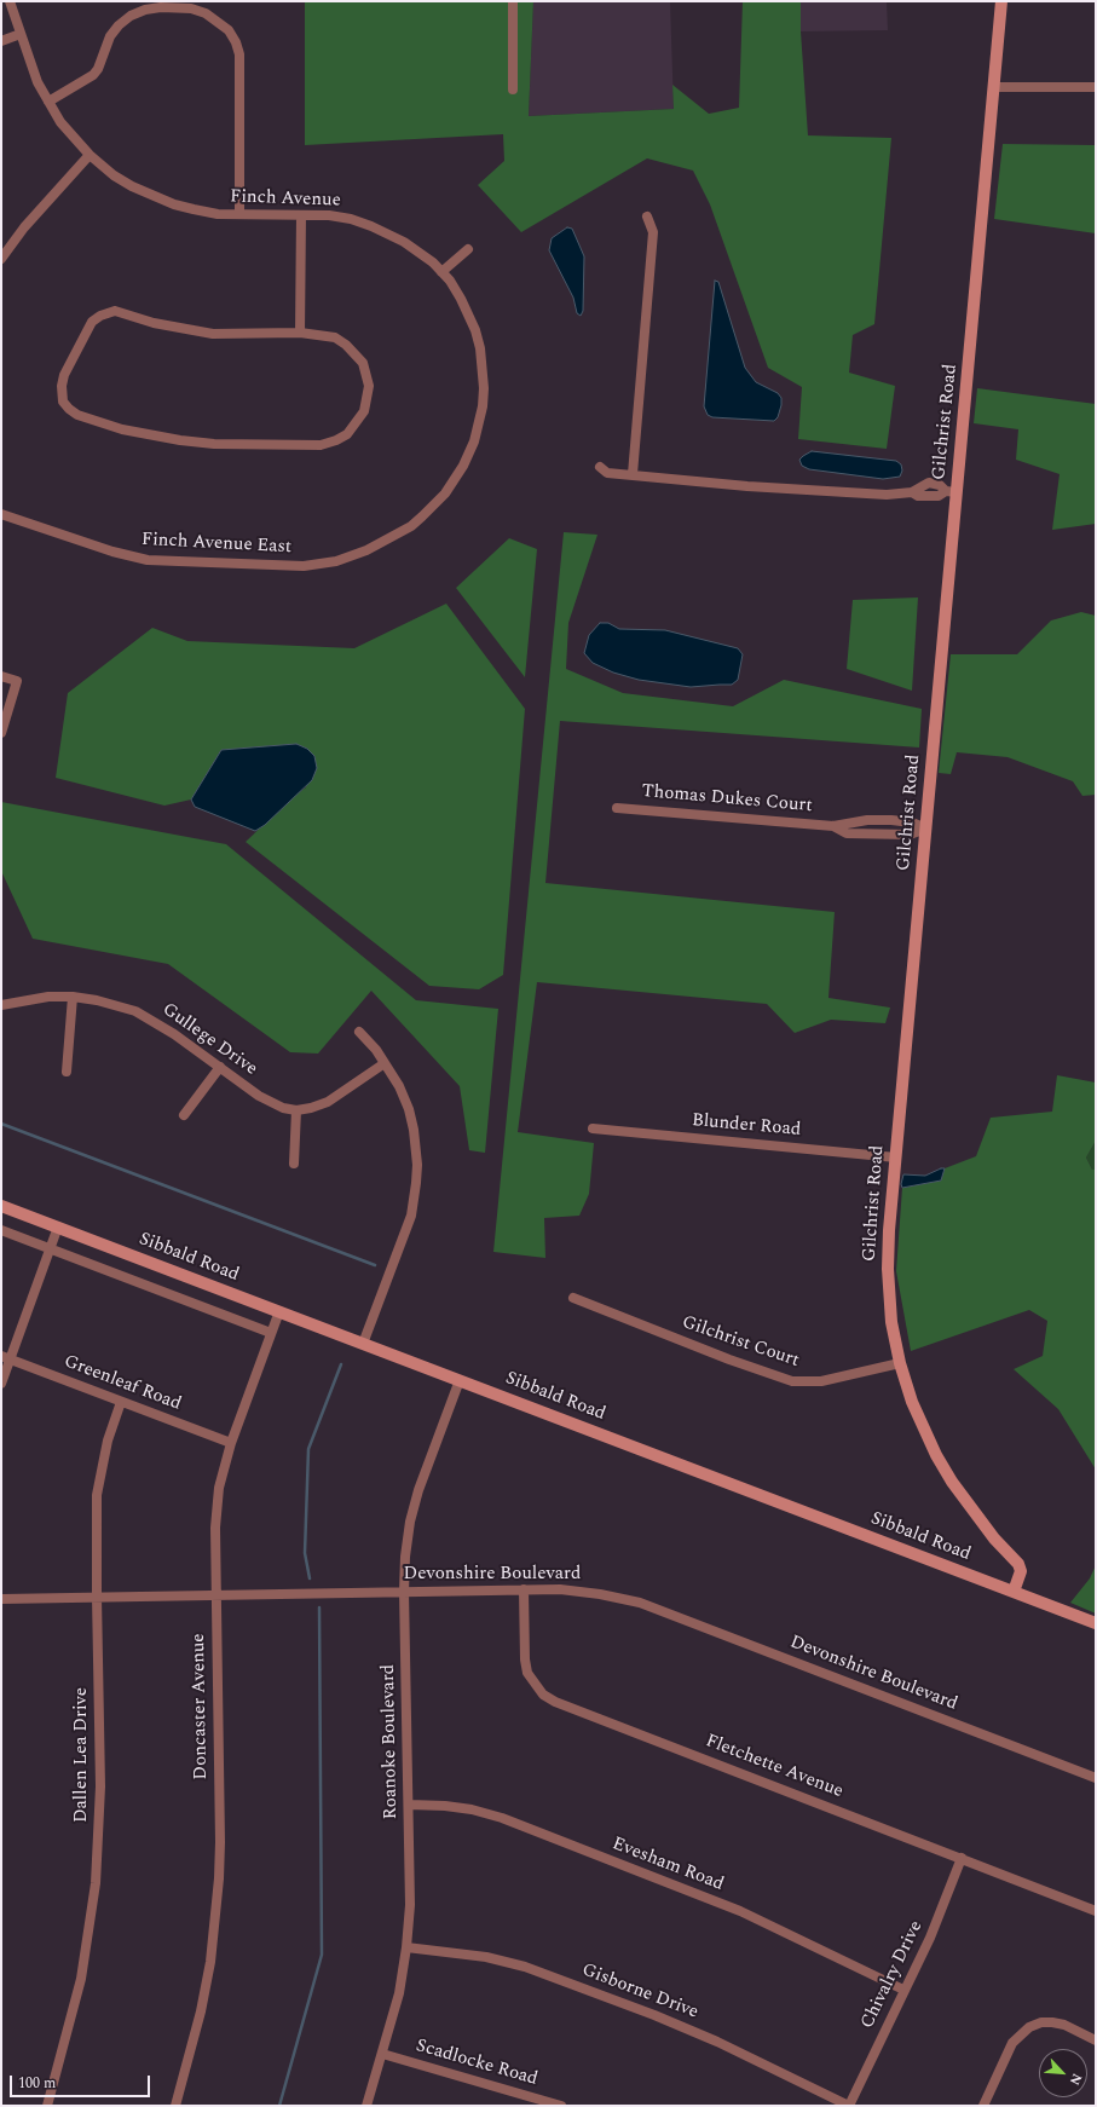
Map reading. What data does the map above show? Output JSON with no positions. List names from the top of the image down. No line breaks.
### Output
{"streets":{"street":["Finch Avenue","Gilchrist Road","Finch Avenue East","Thomas Dukes Court","Gullege Drive","Blunder Road","Sibbald Road","Gilchrist Court","Greenleaf Road","Devonshire Boulevard","Doncaster Avenue","Roanoke Boulevard","Dallen Lea Drive","Fletchette Avenue","Evesham Road","Chivalry Drive","Gisborne Drive","Scadlocke Road"]},"crossings":[["Finch Avenue","Finch Avenue East"],["Gilchrist Road","Thomas Dukes Court"],["Gilchrist Road","Blunder Road"],["Gilchrist Road","Sibbald Road"],["Gilchrist Road","Gilchrist Court"],["Sibbald Road","Doncaster Avenue"],["Sibbald Road","Roanoke Boulevard"],["Greenleaf Road","Doncaster Avenue"],["Greenleaf Road","Dallen Lea Drive"],["Devonshire Boulevard","Doncaster Avenue"],["Devonshire Boulevard","Roanoke Boulevard"],["Devonshire Boulevard","Dallen Lea Drive"],["Devonshire Boulevard","Fletchette Avenue"],["Roanoke Boulevard","Evesham Road"],["Roanoke Boulevard","Gisborne Drive"],["Roanoke Boulevard","Scadlocke Road"],["Fletchette Avenue","Chivalry Drive"],["Evesham Road","Chivalry Drive"],["Chivalry Drive","Gisborne Drive"]],"scale_bar":"100 m","north":"bottom right"}
